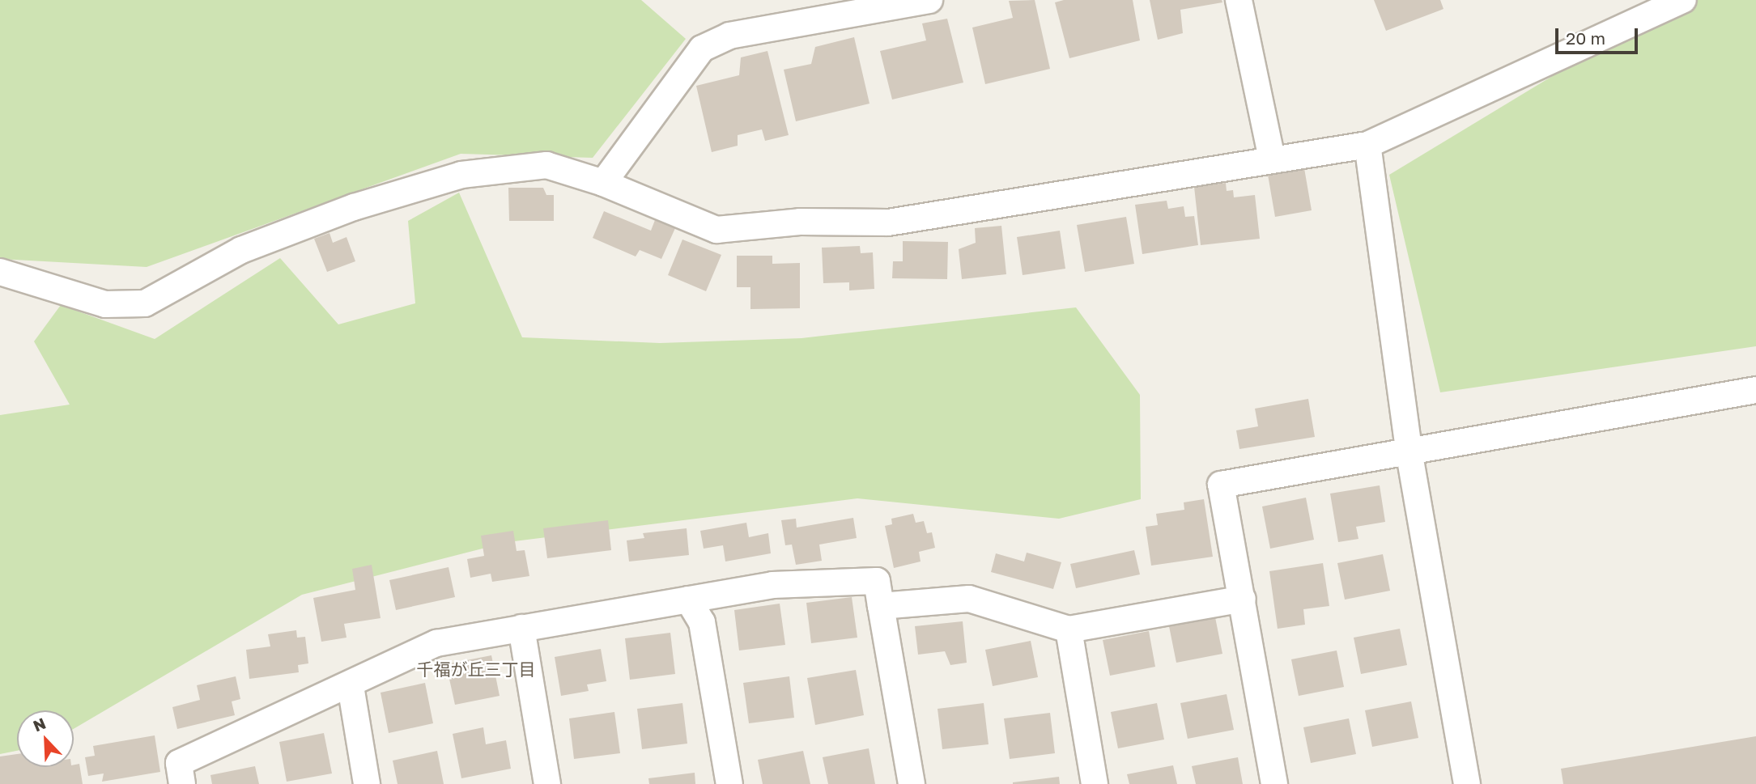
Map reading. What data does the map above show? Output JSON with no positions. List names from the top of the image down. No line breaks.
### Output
{"districts":["千福が丘三丁目"],"scale_bar":"20 m","north":"top left"}
